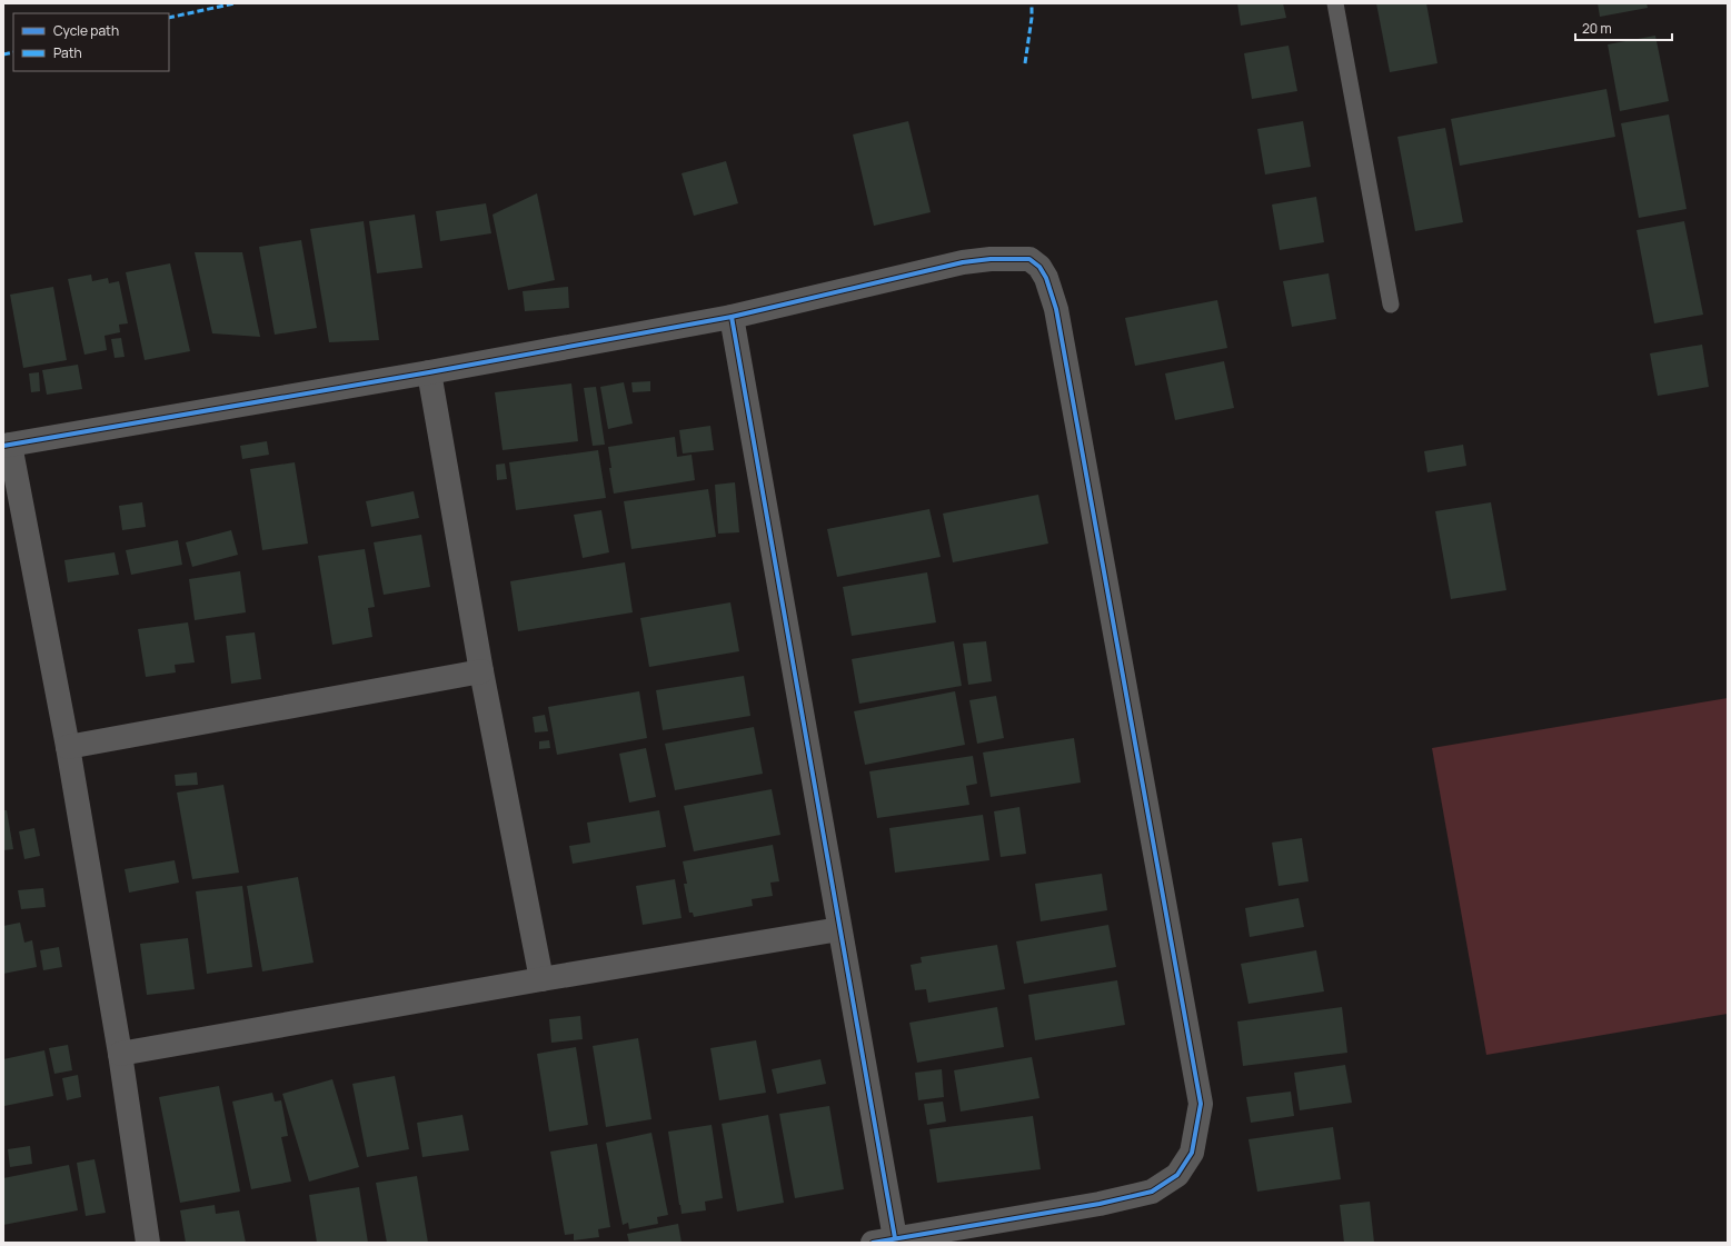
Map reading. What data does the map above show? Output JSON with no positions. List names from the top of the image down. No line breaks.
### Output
{"legend":["Cycle path","Path"],"scale_bar":"20 m"}
